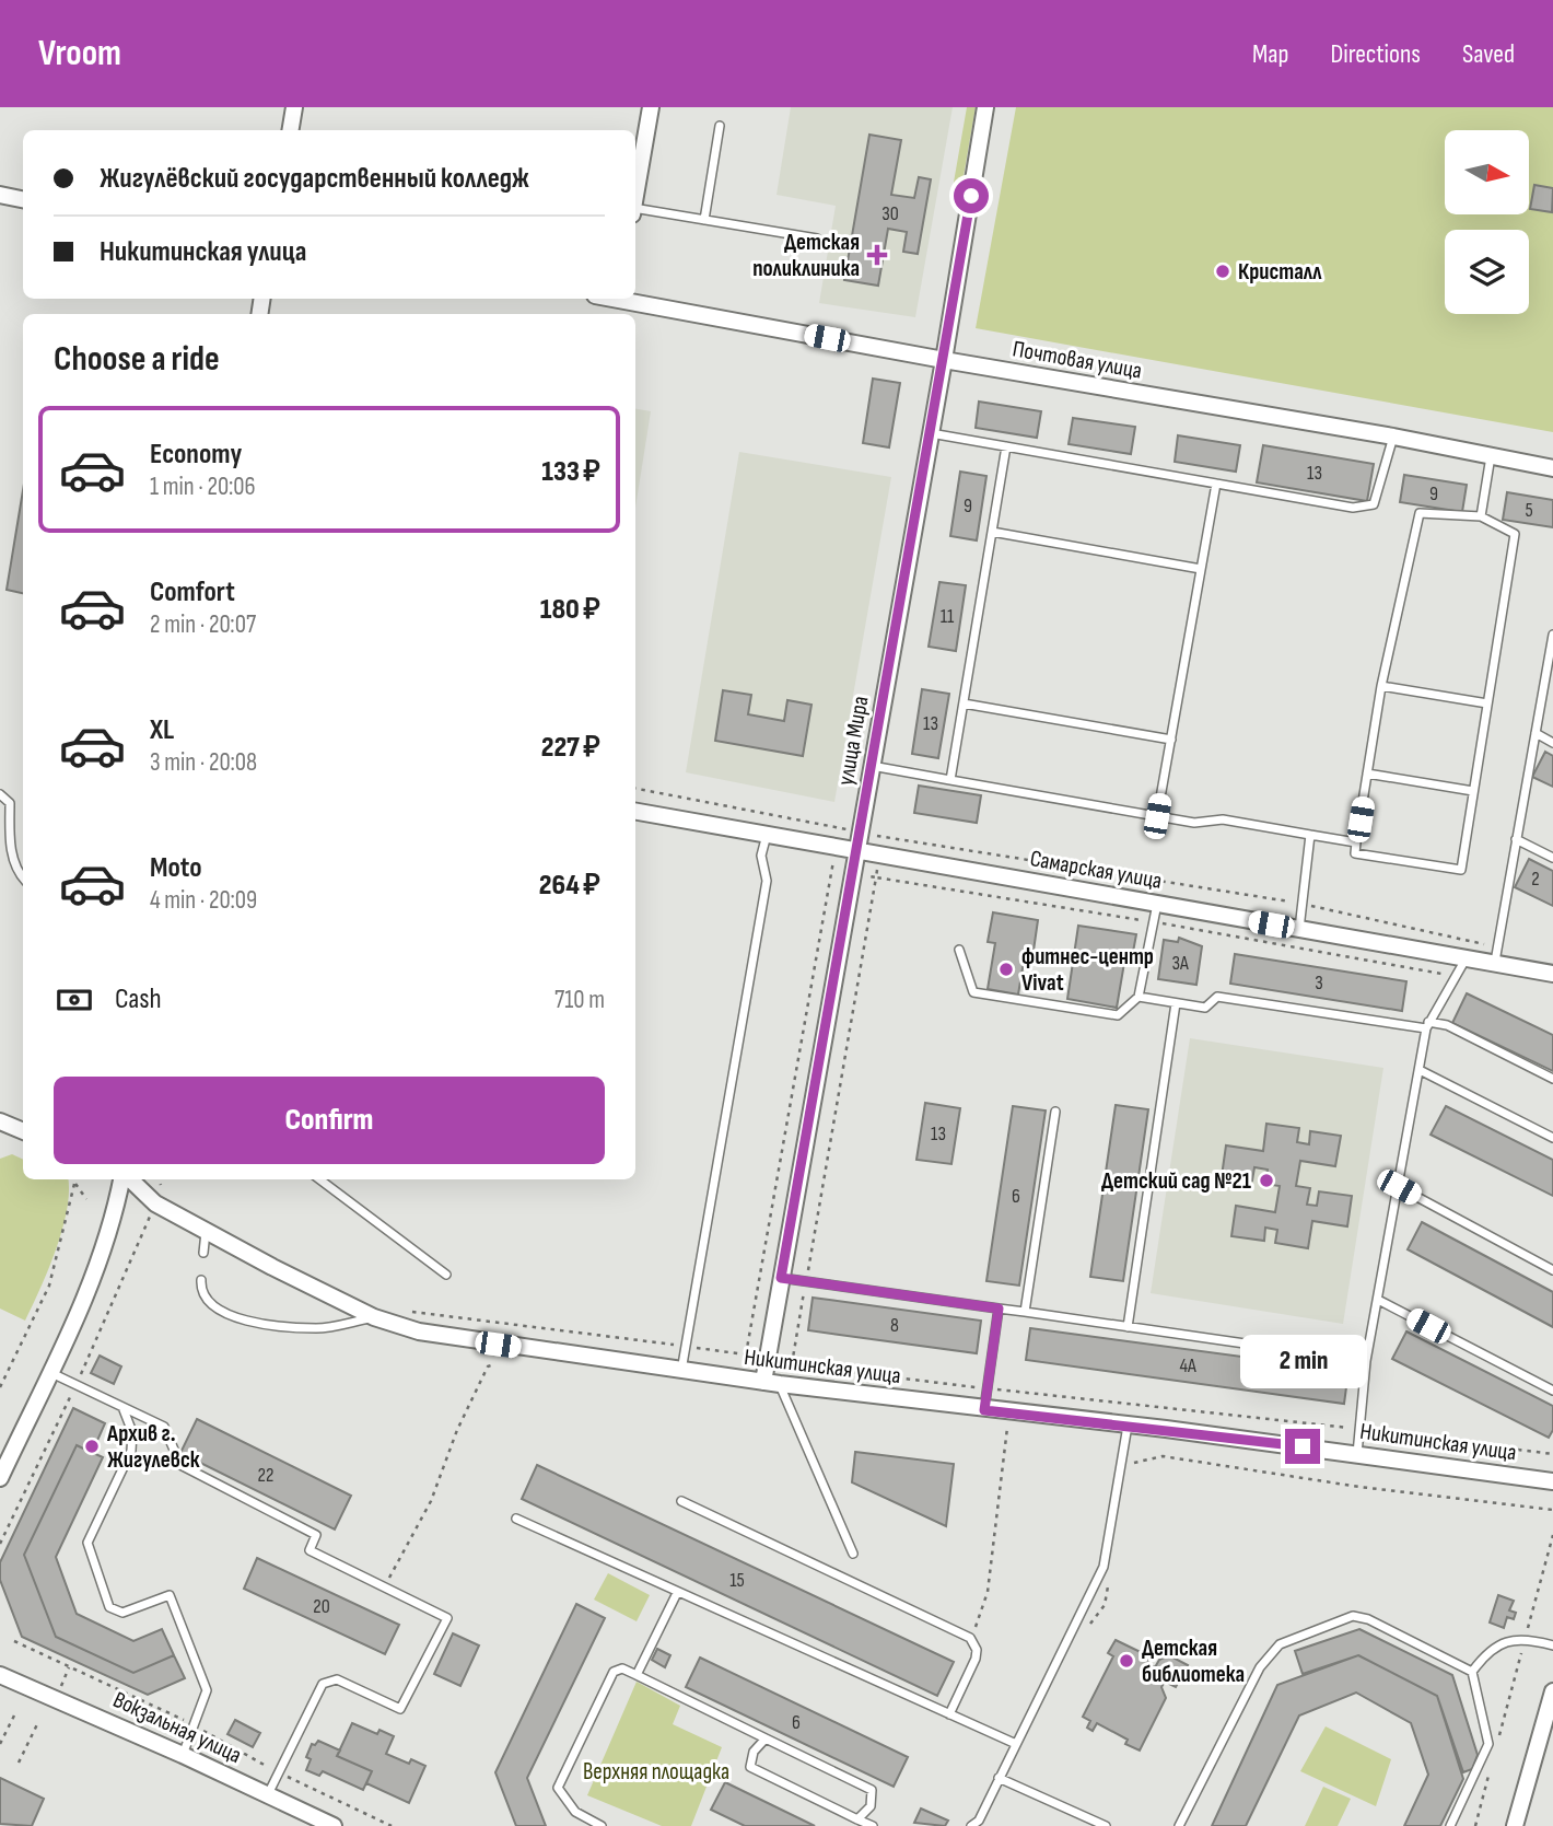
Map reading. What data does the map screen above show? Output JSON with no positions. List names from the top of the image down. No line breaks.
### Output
{"streets":{"street":["Почтовая улица","улица Мира","Самарская улица","Никитинская улица","Вокзальная улица"]},"crossings":[["Почтовая улица","улица Мира"],["улица Мира","Самарская улица"],["улица Мира","Никитинская улица"]],"parks":["Верхняя площадка"],"places":{"health":["Детская поликлиника"],"other":["Кристалл","фитнес-центр Vivat","Детский сад №21","Архив г. Жигулевск","Детская библиотека"]},"house_numbers":["30","13","9","9","5","11","13","2","3А","3","13","6","8","4А","22","15","20","6"],"north":"right","page":{"header":"Vroom","nav":["Map","Directions","Saved"],"banner":["Жигулёвский государственный колледж","Никитинская улица"],"heading":"Choose a ride","list":[{"name":"Economy","note":"1 min · 20:06","value":"133 ₽"},{"name":"Comfort","note":"2 min · 20:07","value":"180 ₽"},{"name":"XL","note":"3 min · 20:08","value":"227 ₽"},{"name":"Moto","note":"4 min · 20:09","value":"264 ₽"}],"pay":["Cash","710 m"],"buttons":"Confirm","bubble":"2 min"}}
